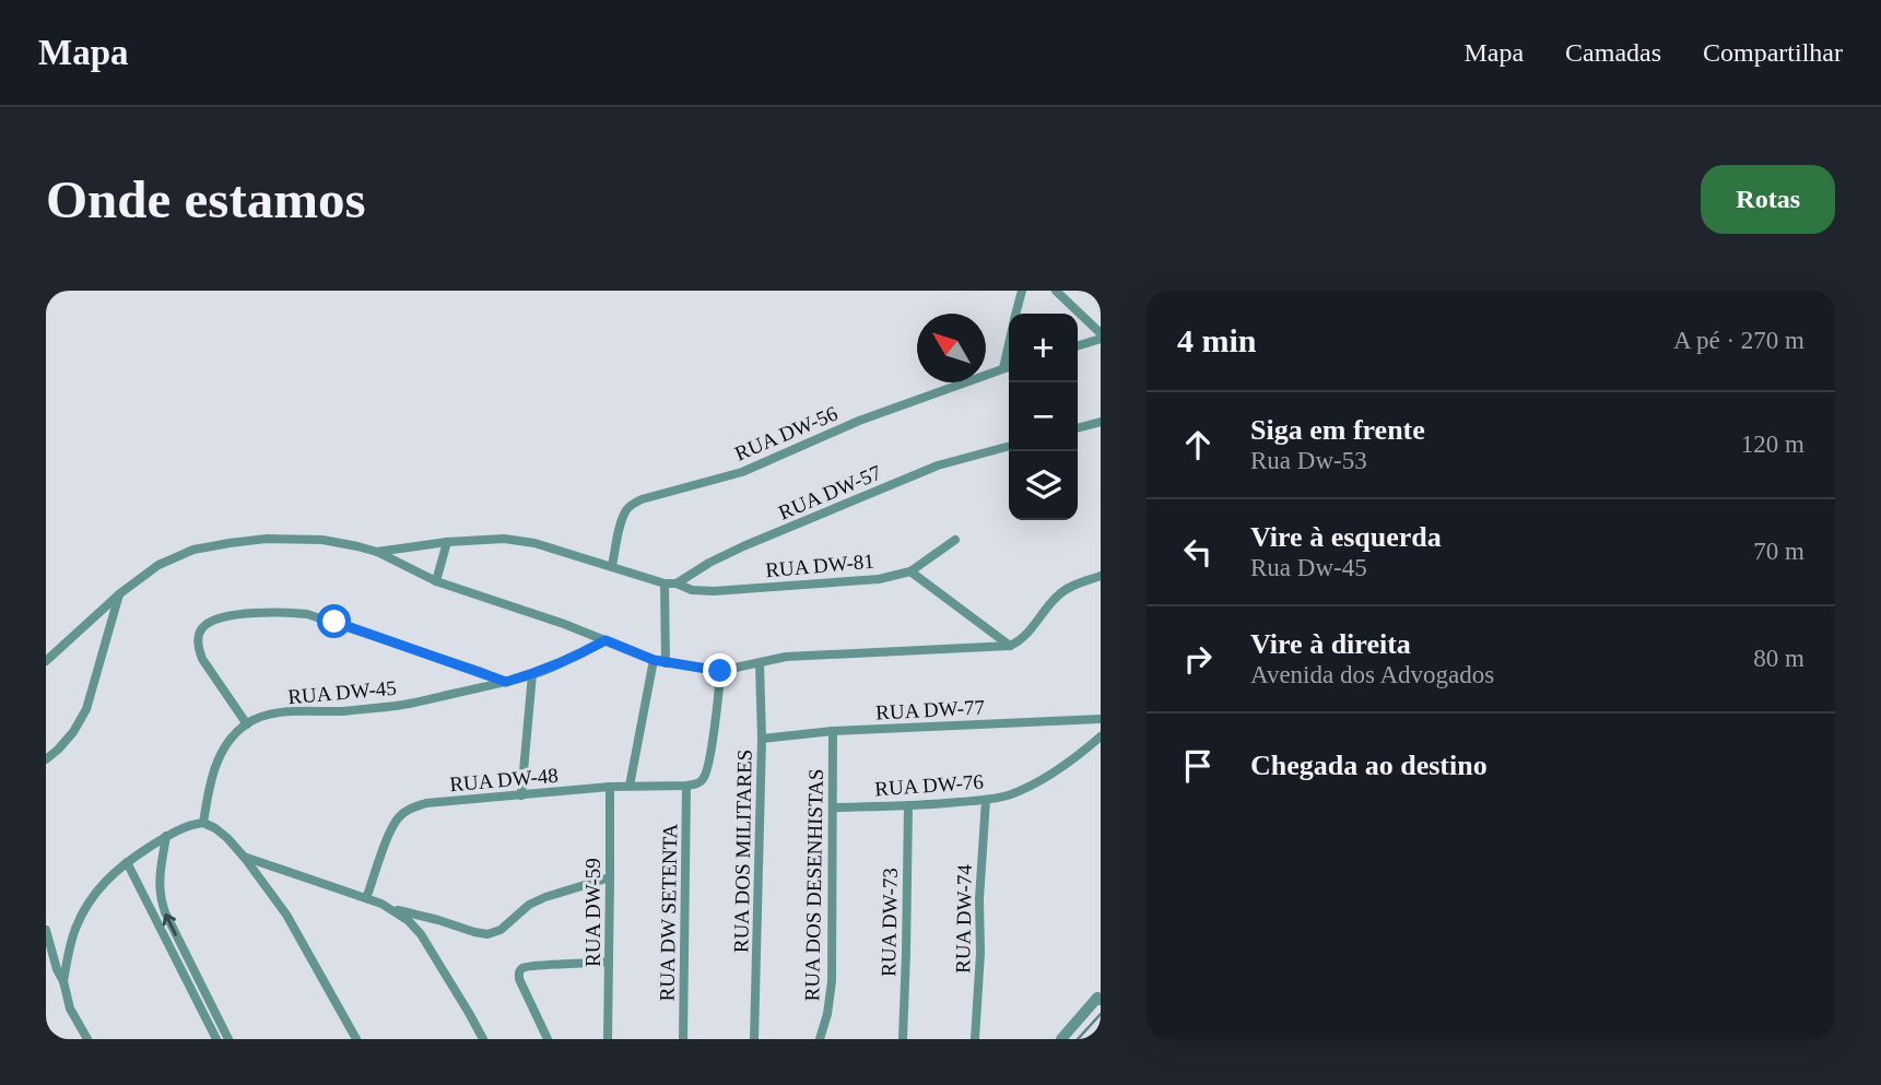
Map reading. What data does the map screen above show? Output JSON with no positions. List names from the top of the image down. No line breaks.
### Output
{"streets":{"street":["RUA DW-56","RUA DW-57","RUA DW-81","RUA DW-45","RUA DW-77","RUA DW-48","RUA DW-76","RUA DOS MILITARES","RUA DOS DESENHISTAS","RUA DW-59","RUA DW SETENTA","RUA DW-74","RUA DW-73"]},"crossings":[["RUA DW-57","RUA DW-81"],["RUA DW-77","RUA DOS MILITARES"],["RUA DW-77","RUA DOS DESENHISTAS"],["RUA DW-48","RUA DW-59"],["RUA DW-48","RUA DW SETENTA"],["RUA DW-76","RUA DOS DESENHISTAS"],["RUA DW-76","RUA DW-74"],["RUA DW-76","RUA DW-73"]],"north":"top left","page":{"header":"Mapa","nav":["Mapa","Camadas","Compartilhar"],"buttons":"Rotas","title":"Onde estamos","heading":["4 min","A pé · 270 m"],"map_buttons":["+","−"],"list":[["Siga em frente","Rua Dw-53","120 m"],["Vire à esquerda","Rua Dw-45","70 m"],["Vire à direita","Avenida dos Advogados","80 m"],"Chegada ao destino"]}}
